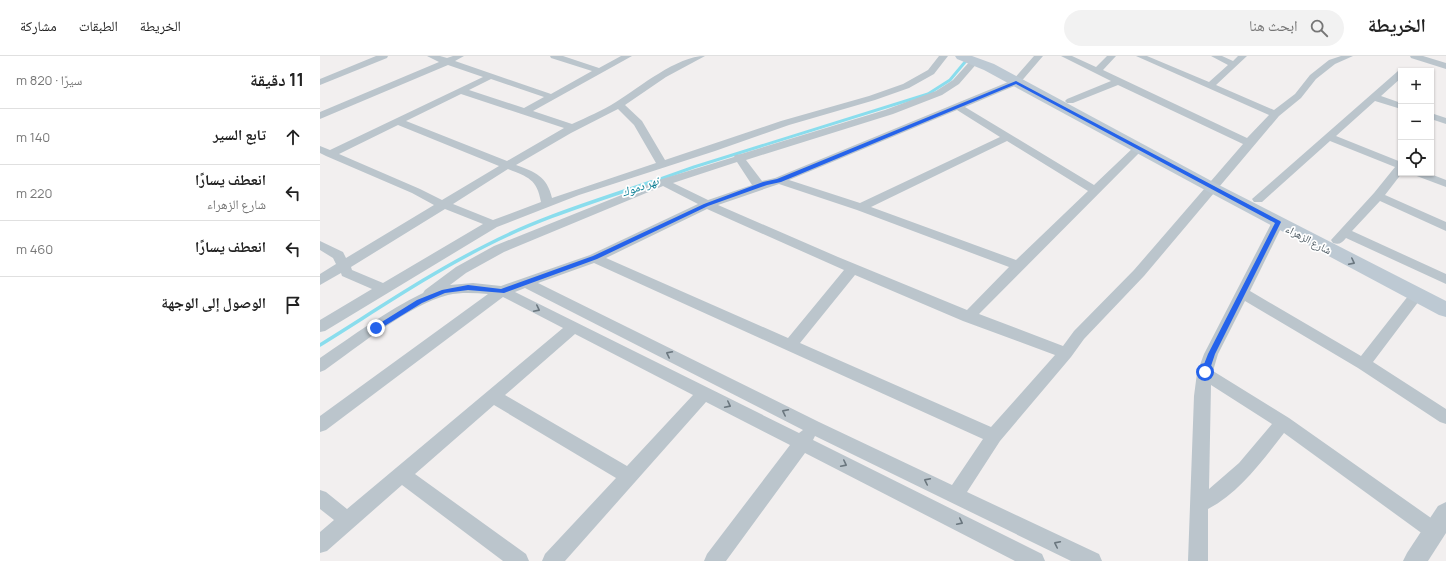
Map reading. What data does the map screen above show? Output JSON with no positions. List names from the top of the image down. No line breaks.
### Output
{"streets":{"main road":["شارع الزهراء"]},"water":["نهر دموك"],"page":{"header":"الخريطة","search":"ابحث هنا","nav":["الخريطة","الطبقات","مشاركة"],"heading":["11 دقيقة","سيرًا · 820 m"],"map_buttons":["+","−"],"list":[["تابع السير","140 m"],["انعطف يسارًا","شارع الزهراء","220 m"],["انعطف يسارًا","460 m"],"الوصول إلى الوجهة"]}}
